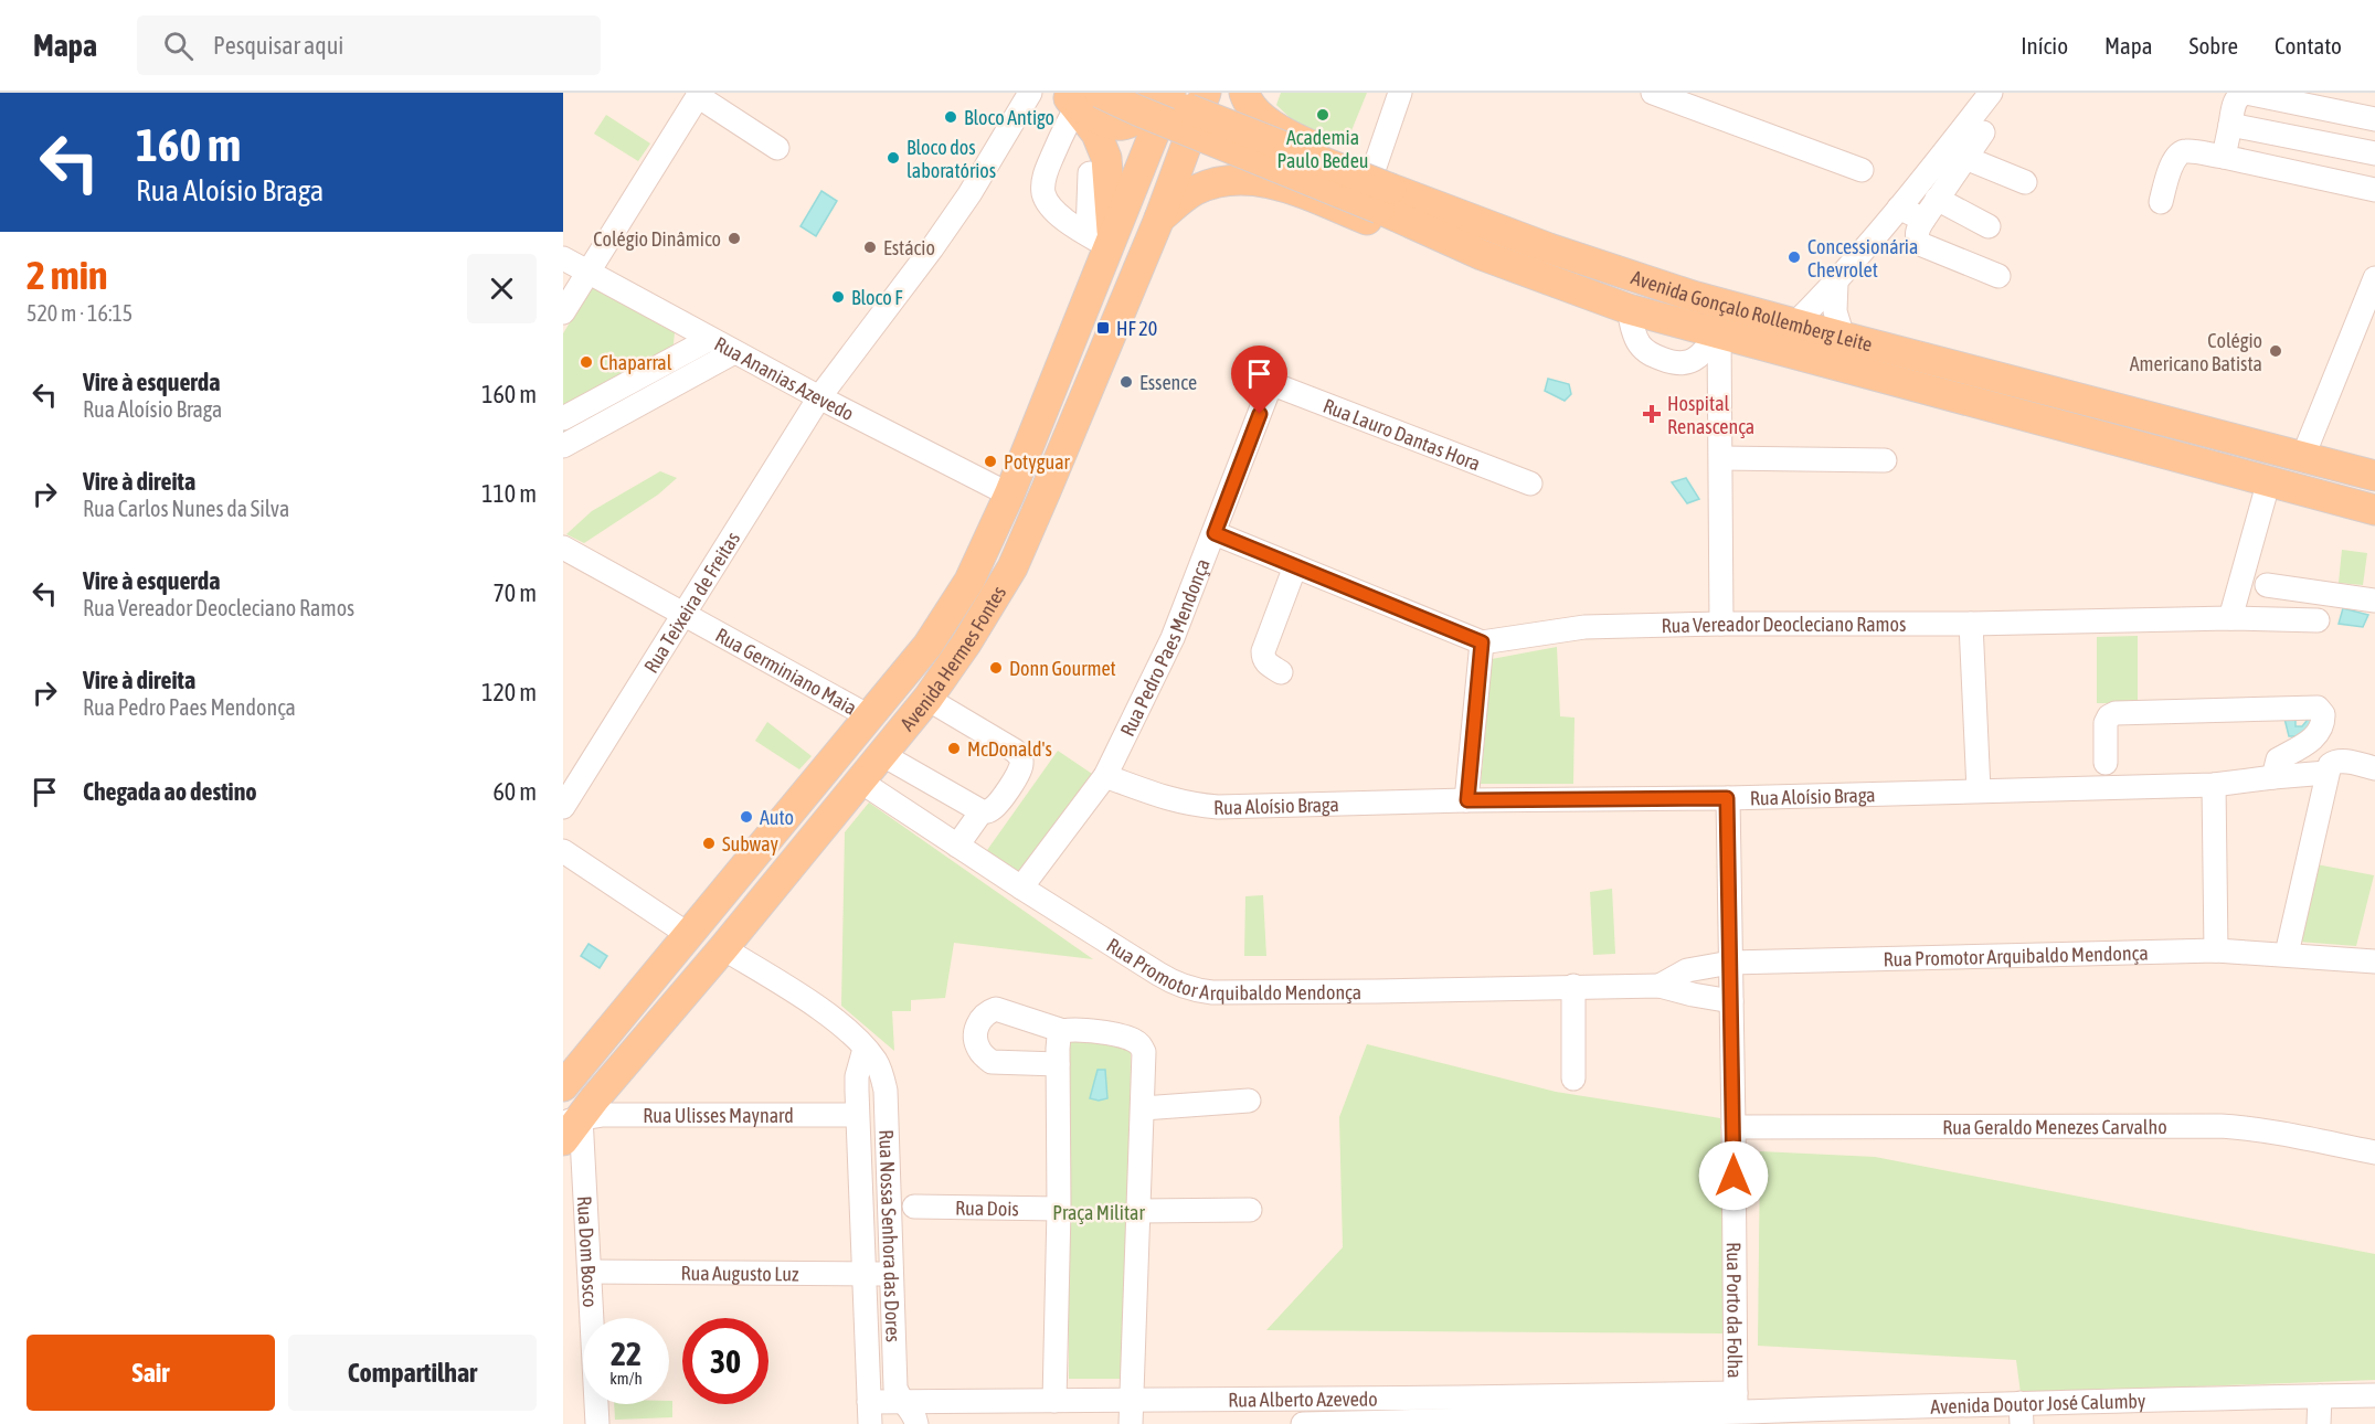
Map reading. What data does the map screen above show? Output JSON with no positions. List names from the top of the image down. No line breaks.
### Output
{"streets":{"main road":["Avenida Gonçalo Rollemberg Leite","Avenida Hermes Fontes"],"street":["Rua Ananias Azevedo","Rua Lauro Dantas Hora","Rua Teixeira de Freitas","Rua Vereador Deocleciano Ramos","Rua Pedro Paes Mendonça","Rua Germiniano Maia","Rua Aloísio Braga","Rua Promotor Arquibaldo Mendonça","Rua Ulisses Maynard","Rua Geraldo Menezes Carvalho","Rua Dois","Rua Nossa Senhora das Dores","Rua Dom Bosco","Rua Augusto Luz","Rua Porto da Folha","Rua Alberto Azevedo","Avenida Doutor José Calumby"]},"crossings":[["Rua Ananias Azevedo","Rua Teixeira de Freitas"],["Rua Ananias Azevedo","Avenida Hermes Fontes"],["Rua Lauro Dantas Hora","Rua Pedro Paes Mendonça"],["Rua Teixeira de Freitas","Rua Germiniano Maia"],["Rua Pedro Paes Mendonça","Rua Aloísio Braga"],["Rua Pedro Paes Mendonça","Rua Promotor Arquibaldo Mendonça"],["Avenida Hermes Fontes","Rua Germiniano Maia"],["Avenida Hermes Fontes","Rua Promotor Arquibaldo Mendonça"],["Avenida Hermes Fontes","Rua Ulisses Maynard"],["Avenida Hermes Fontes","Rua Nossa Senhora das Dores"],["Avenida Hermes Fontes","Rua Dom Bosco"],["Rua Aloísio Braga","Rua Porto da Folha"],["Rua Promotor Arquibaldo Mendonça","Rua Porto da Folha"],["Rua Ulisses Maynard","Rua Nossa Senhora das Dores"],["Rua Ulisses Maynard","Rua Dom Bosco"],["Rua Geraldo Menezes Carvalho","Rua Porto da Folha"],["Rua Nossa Senhora das Dores","Rua Augusto Luz"],["Rua Nossa Senhora das Dores","Rua Alberto Azevedo"],["Rua Dom Bosco","Rua Augusto Luz"],["Rua Porto da Folha","Avenida Doutor José Calumby"],["Rua Alberto Azevedo","Avenida Doutor José Calumby"]],"parks":["Praça Militar"],"places":{"other":["Academia Paulo Bedeu","Bloco Antigo","Bloco dos laboratórios","Colégio Dinâmico","Estácio","Concessionária Chevrolet","Bloco F","Colégio Americano Batista","Chaparral","Essence","Potyguar","Donn Gourmet","McDonald's","Auto","Subway"],"transit":["HF 20"],"health":["Hospital Renascença"]},"page":{"header":"Mapa","search":"Pesquisar aqui","nav":["Início","Mapa","Sobre","Contato"],"turn":["160 m","Rua Aloísio Braga"],"heading":["2 min","520 m · 16:15"],"list":[{"name":"Vire à esquerda","note":"Rua Aloísio Braga","value":"160 m"},{"name":"Vire à direita","note":"Rua Carlos Nunes da Silva","value":"110 m"},{"name":"Vire à esquerda","note":"Rua Vereador Deocleciano Ramos","value":"70 m"},{"name":"Vire à direita","note":"Rua Pedro Paes Mendonça","value":"120 m"},{"name":"Chegada ao destino","value":"60 m"}],"speed":"22 km/h","limit":"30","buttons":["Sair","Compartilhar"]}}
